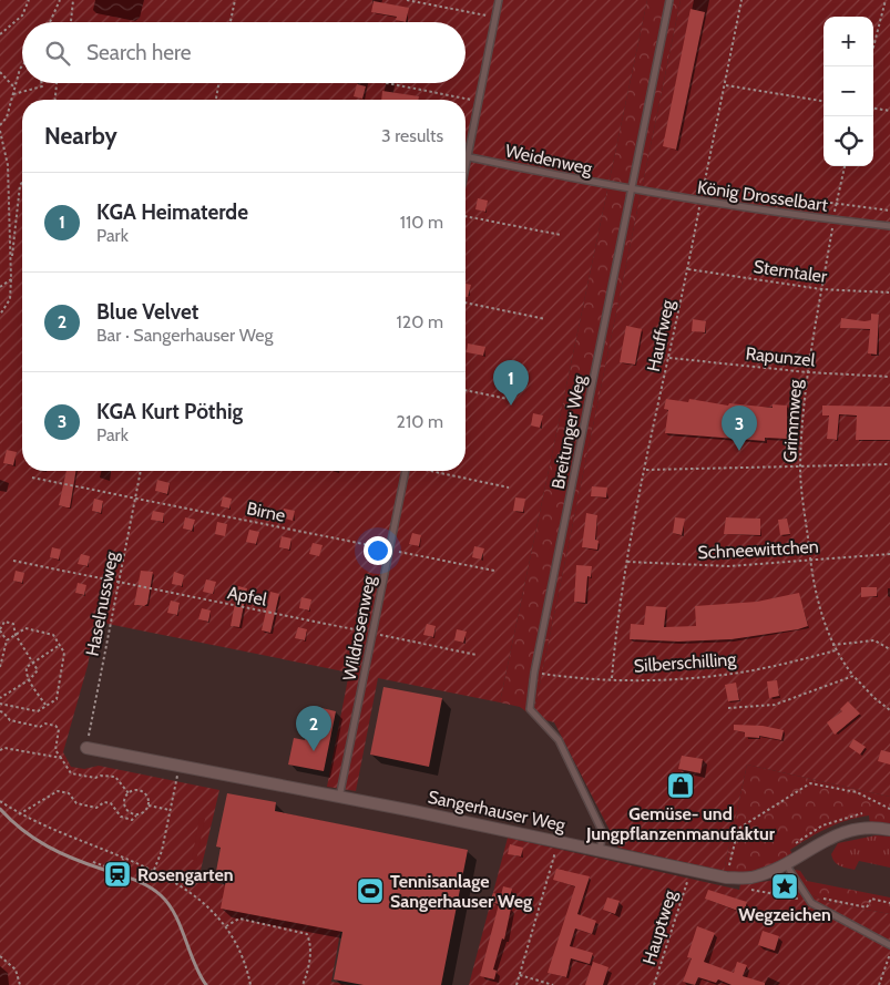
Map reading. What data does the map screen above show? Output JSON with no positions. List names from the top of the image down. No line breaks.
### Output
{"streets":{"street":["Sangerhauser Weg"],"lane":["Weidenweg","König Drosselbart","Breitunger Weg","Wildrosenweg"],"path":["Sterntaler","Hauffweg","Rapunzel","Grimmweg","Birne","Schneewittchen","Apfel","Haselnussweg","Silberschilling","Hauptweg"]},"crossings":[["Weidenweg","König Drosselbart"],["Weidenweg","Breitunger Weg"],["König Drosselbart","Hauffweg"],["König Drosselbart","Grimmweg"],["König Drosselbart","Breitunger Weg"],["Sterntaler","Hauffweg"],["Sterntaler","Grimmweg"],["Hauffweg","Rapunzel"],["Hauffweg","Schneewittchen"],["Hauffweg","Silberschilling"],["Rapunzel","Grimmweg"],["Grimmweg","Schneewittchen"],["Grimmweg","Silberschilling"],["Breitunger Weg","Silberschilling"],["Breitunger Weg","Sangerhauser Weg"],["Birne","Haselnussweg"],["Birne","Wildrosenweg"],["Apfel","Haselnussweg"],["Apfel","Wildrosenweg"],["Haselnussweg","Sangerhauser Weg"],["Wildrosenweg","Sangerhauser Weg"]],"places":{"shop":["Gemüse- und Jungpflanzenmanufaktur"],"station":["Rosengarten"],"place":["Wegzeichen"],"sports":["Tennisanlage Sangerhauser Weg"]},"page":{"map_buttons":["+","−"],"search":"Search here","heading":["Nearby","3 results"],"list":[{"mark":"1","name":"KGA Heimaterde","note":"Park","value":"110 m"},{"mark":"2","name":"Blue Velvet","note":"Bar · Sangerhauser Weg","value":"120 m"},{"mark":"3","name":"KGA Kurt Pöthig","note":"Park","value":"210 m"}],"pins":["1","3","2"]}}
